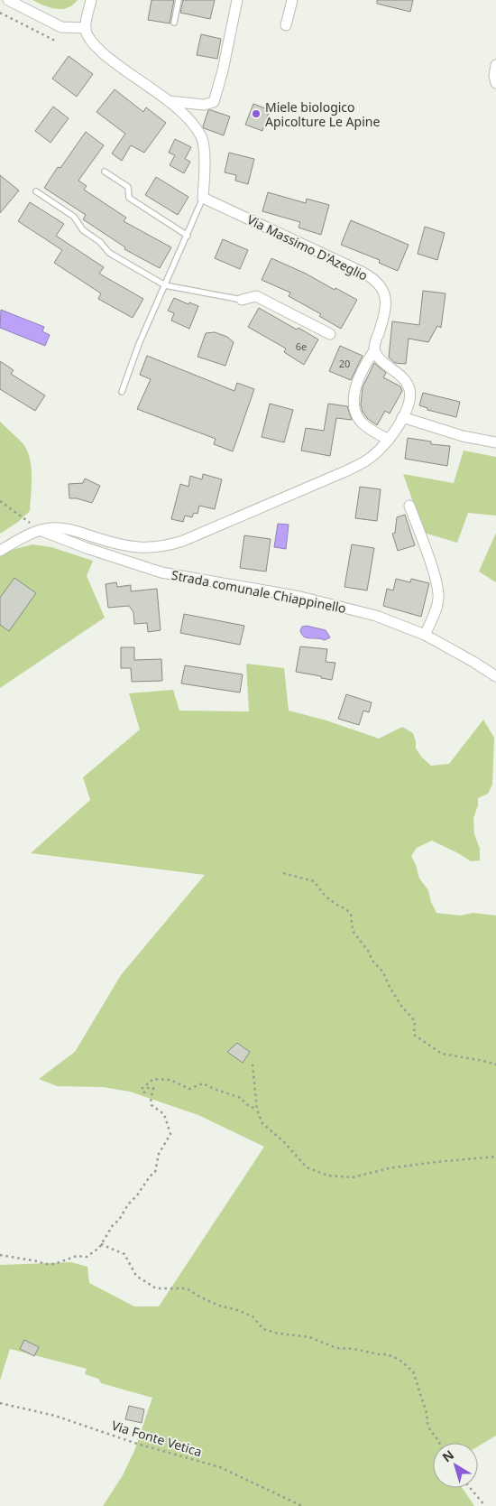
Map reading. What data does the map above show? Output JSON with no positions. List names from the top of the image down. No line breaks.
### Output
{"streets":{"street":["Via Massimo D'Azeglio","Strada comunale Chiappinello"],"path":["Via Fonte Vetica"]},"places":["Miele biologico Apicolture Le Apine"],"house_numbers":["6e","20"],"north":"top left"}
